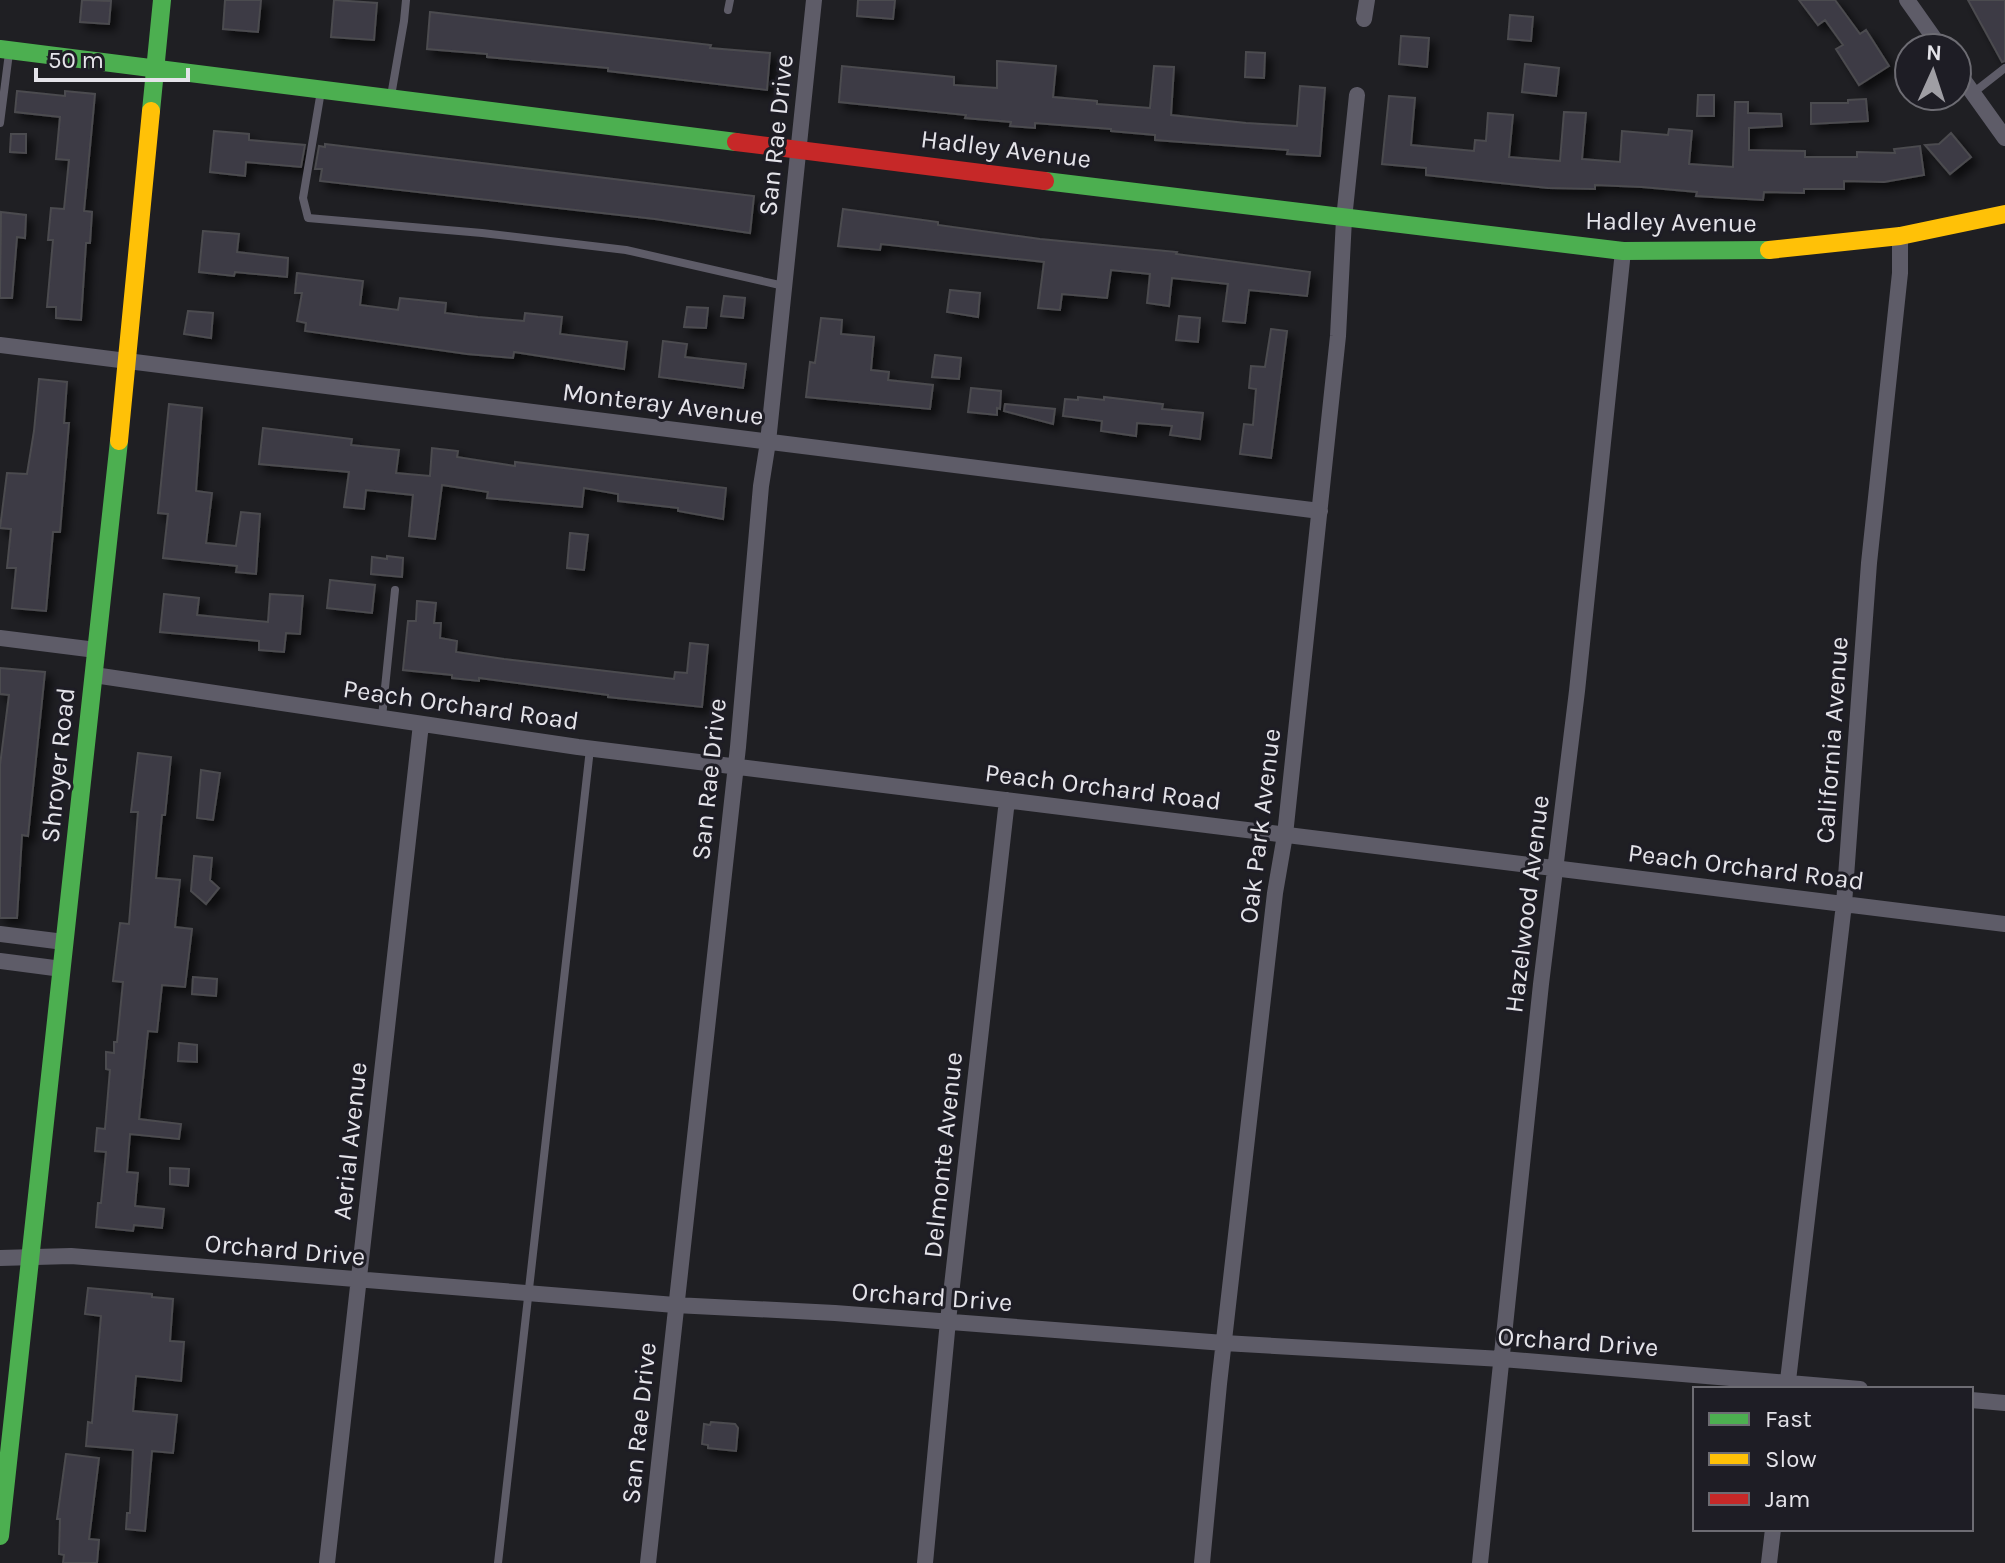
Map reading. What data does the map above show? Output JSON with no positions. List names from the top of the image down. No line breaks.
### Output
{"streets":{"street":["San Rae Drive","Hadley Avenue","Monteray Avenue","Peach Orchard Road","California Avenue","Shroyer Road","Oak Park Avenue","Hazelwood Avenue","Aerial Avenue","Delmonte Avenue","Orchard Drive"]},"crossings":[["San Rae Drive","Hadley Avenue"],["San Rae Drive","Monteray Avenue"],["San Rae Drive","Peach Orchard Road"],["San Rae Drive","Orchard Drive"],["Hadley Avenue","California Avenue"],["Hadley Avenue","Shroyer Road"],["Hadley Avenue","Oak Park Avenue"],["Hadley Avenue","Hazelwood Avenue"],["Monteray Avenue","Shroyer Road"],["Monteray Avenue","Oak Park Avenue"],["Peach Orchard Road","California Avenue"],["Peach Orchard Road","Shroyer Road"],["Peach Orchard Road","Oak Park Avenue"],["Peach Orchard Road","Hazelwood Avenue"],["Peach Orchard Road","Aerial Avenue"],["Peach Orchard Road","Delmonte Avenue"],["California Avenue","Orchard Drive"],["Shroyer Road","Orchard Drive"],["Oak Park Avenue","Orchard Drive"],["Hazelwood Avenue","Orchard Drive"],["Aerial Avenue","Orchard Drive"],["Delmonte Avenue","Orchard Drive"]],"legend":["Fast","Slow","Jam"],"scale_bar":"50 m","north":"top"}
